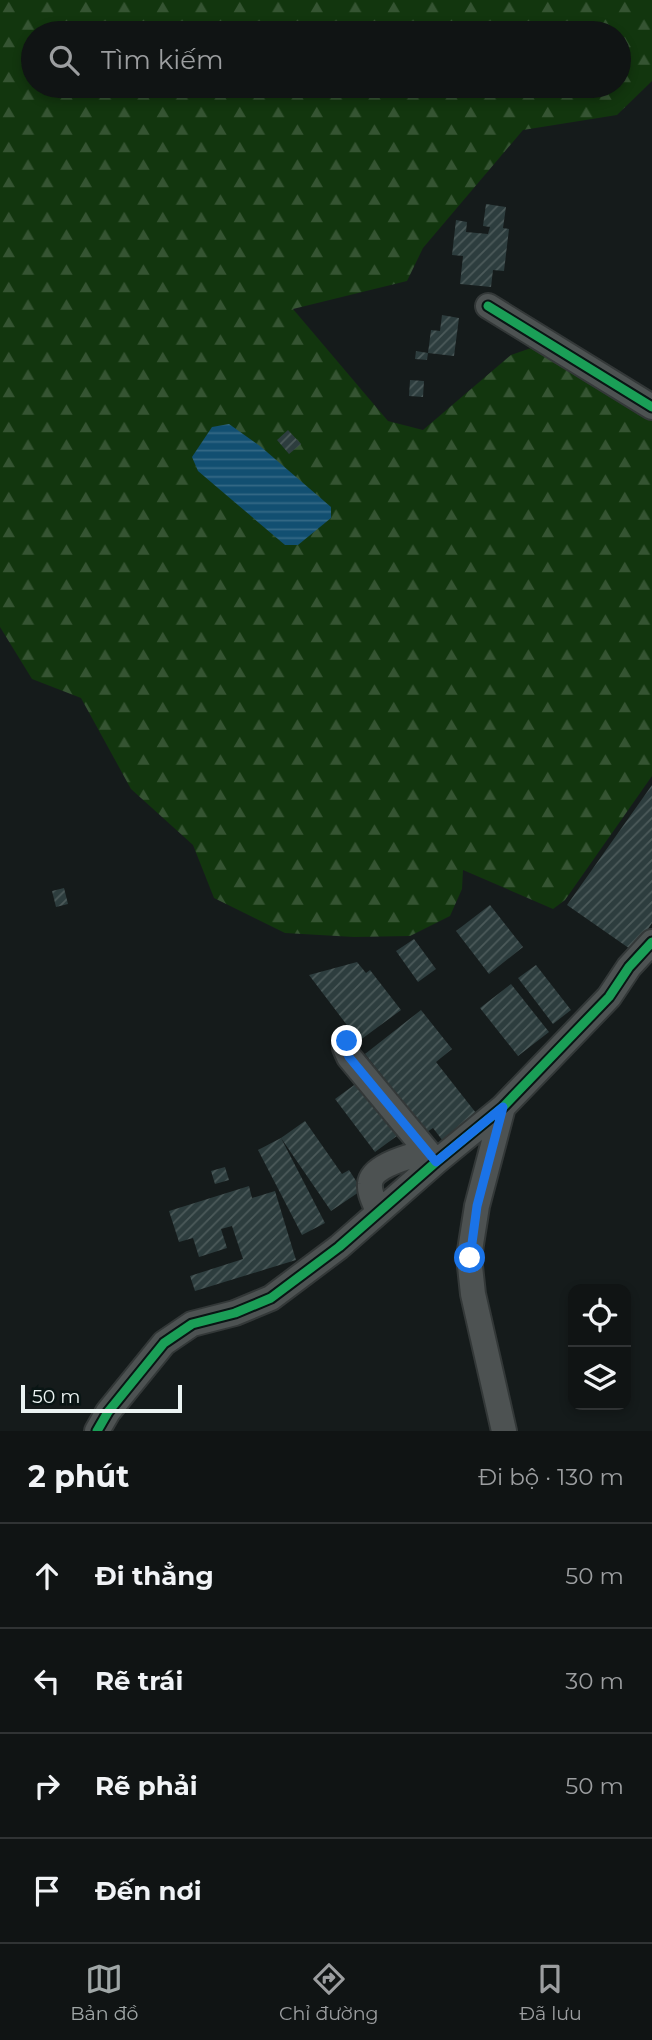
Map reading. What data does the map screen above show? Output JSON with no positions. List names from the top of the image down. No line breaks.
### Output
{"scale_bar":"50 m","page":{"search":"Tìm kiếm","scale":"50 m","heading":["2 phút","Đi bộ · 130 m"],"list":[["Đi thẳng","50 m"],["Rẽ trái","30 m"],["Rẽ phải","50 m"],"Đến nơi"],"nav":["Bản đồ","Chỉ đường","Đã lưu"]}}
